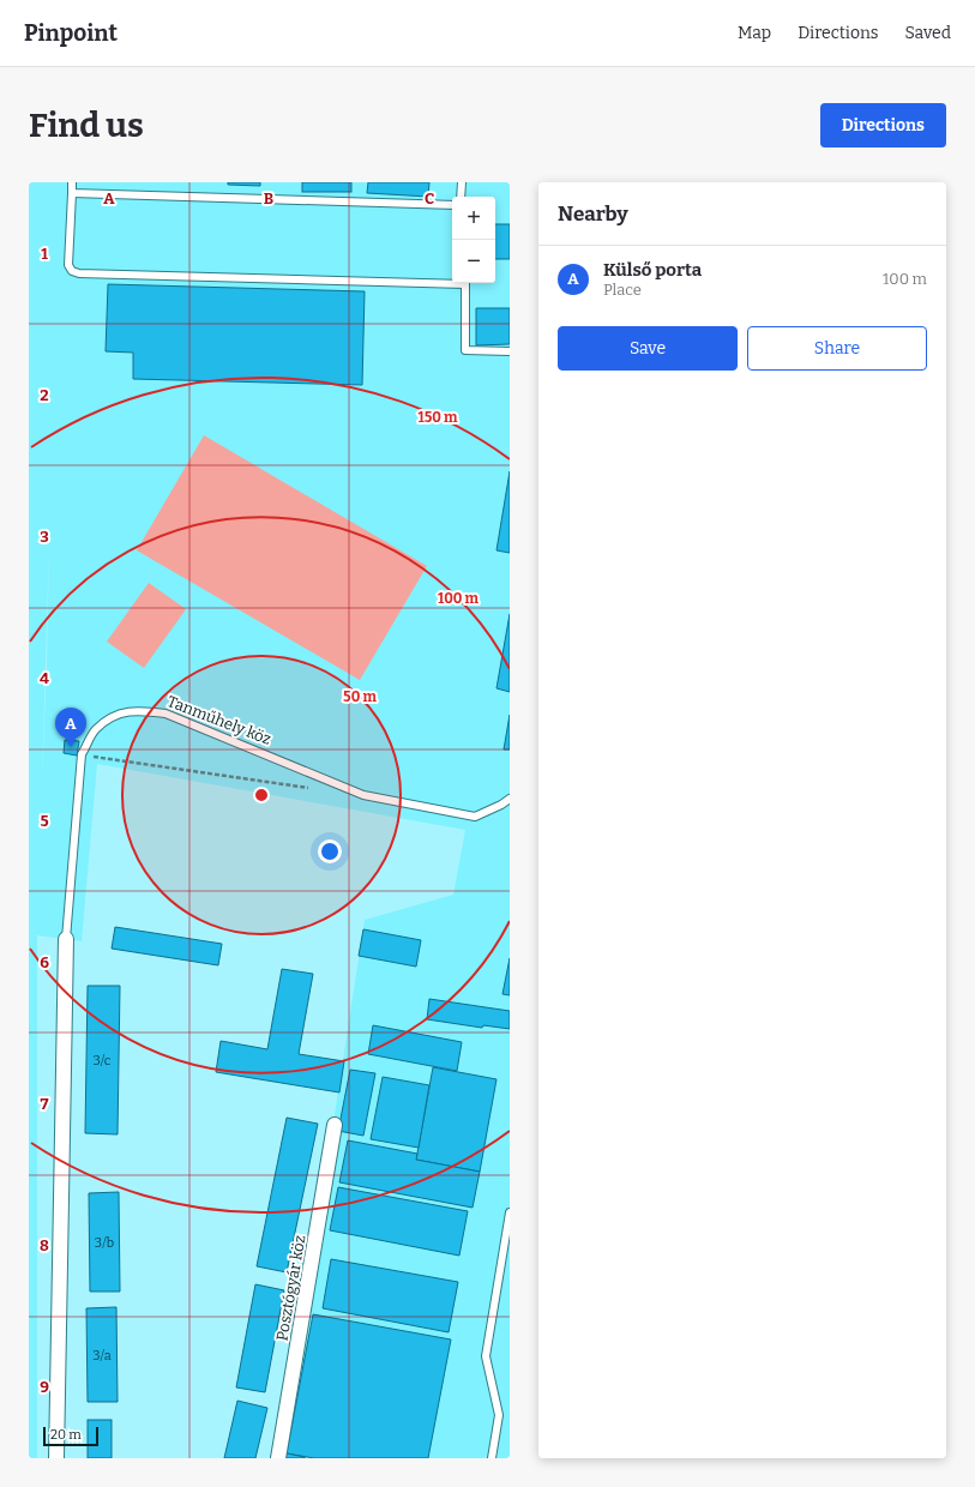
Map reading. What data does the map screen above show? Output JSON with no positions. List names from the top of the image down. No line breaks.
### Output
{"streets":{"street":["Tanműhely köz","Posztógyár köz"]},"house_numbers":["3/c","3/b","3/a"],"scale_bar":"20 m","page":{"header":"Pinpoint","nav":["Map","Directions","Saved"],"buttons":["Directions",["Save","Share"]],"title":"Find us","heading":"Nearby","map_buttons":["+","−"],"list":[{"mark":"A","name":"Külső porta","note":"Place","value":"100 m"}],"pins":"A","scale":"20 m"},"grid":{"columns":["A","B","C"],"rows":["1","2","3","4","5","6","7","8","9"]},"rings":["150 m","100 m","50 m"]}
